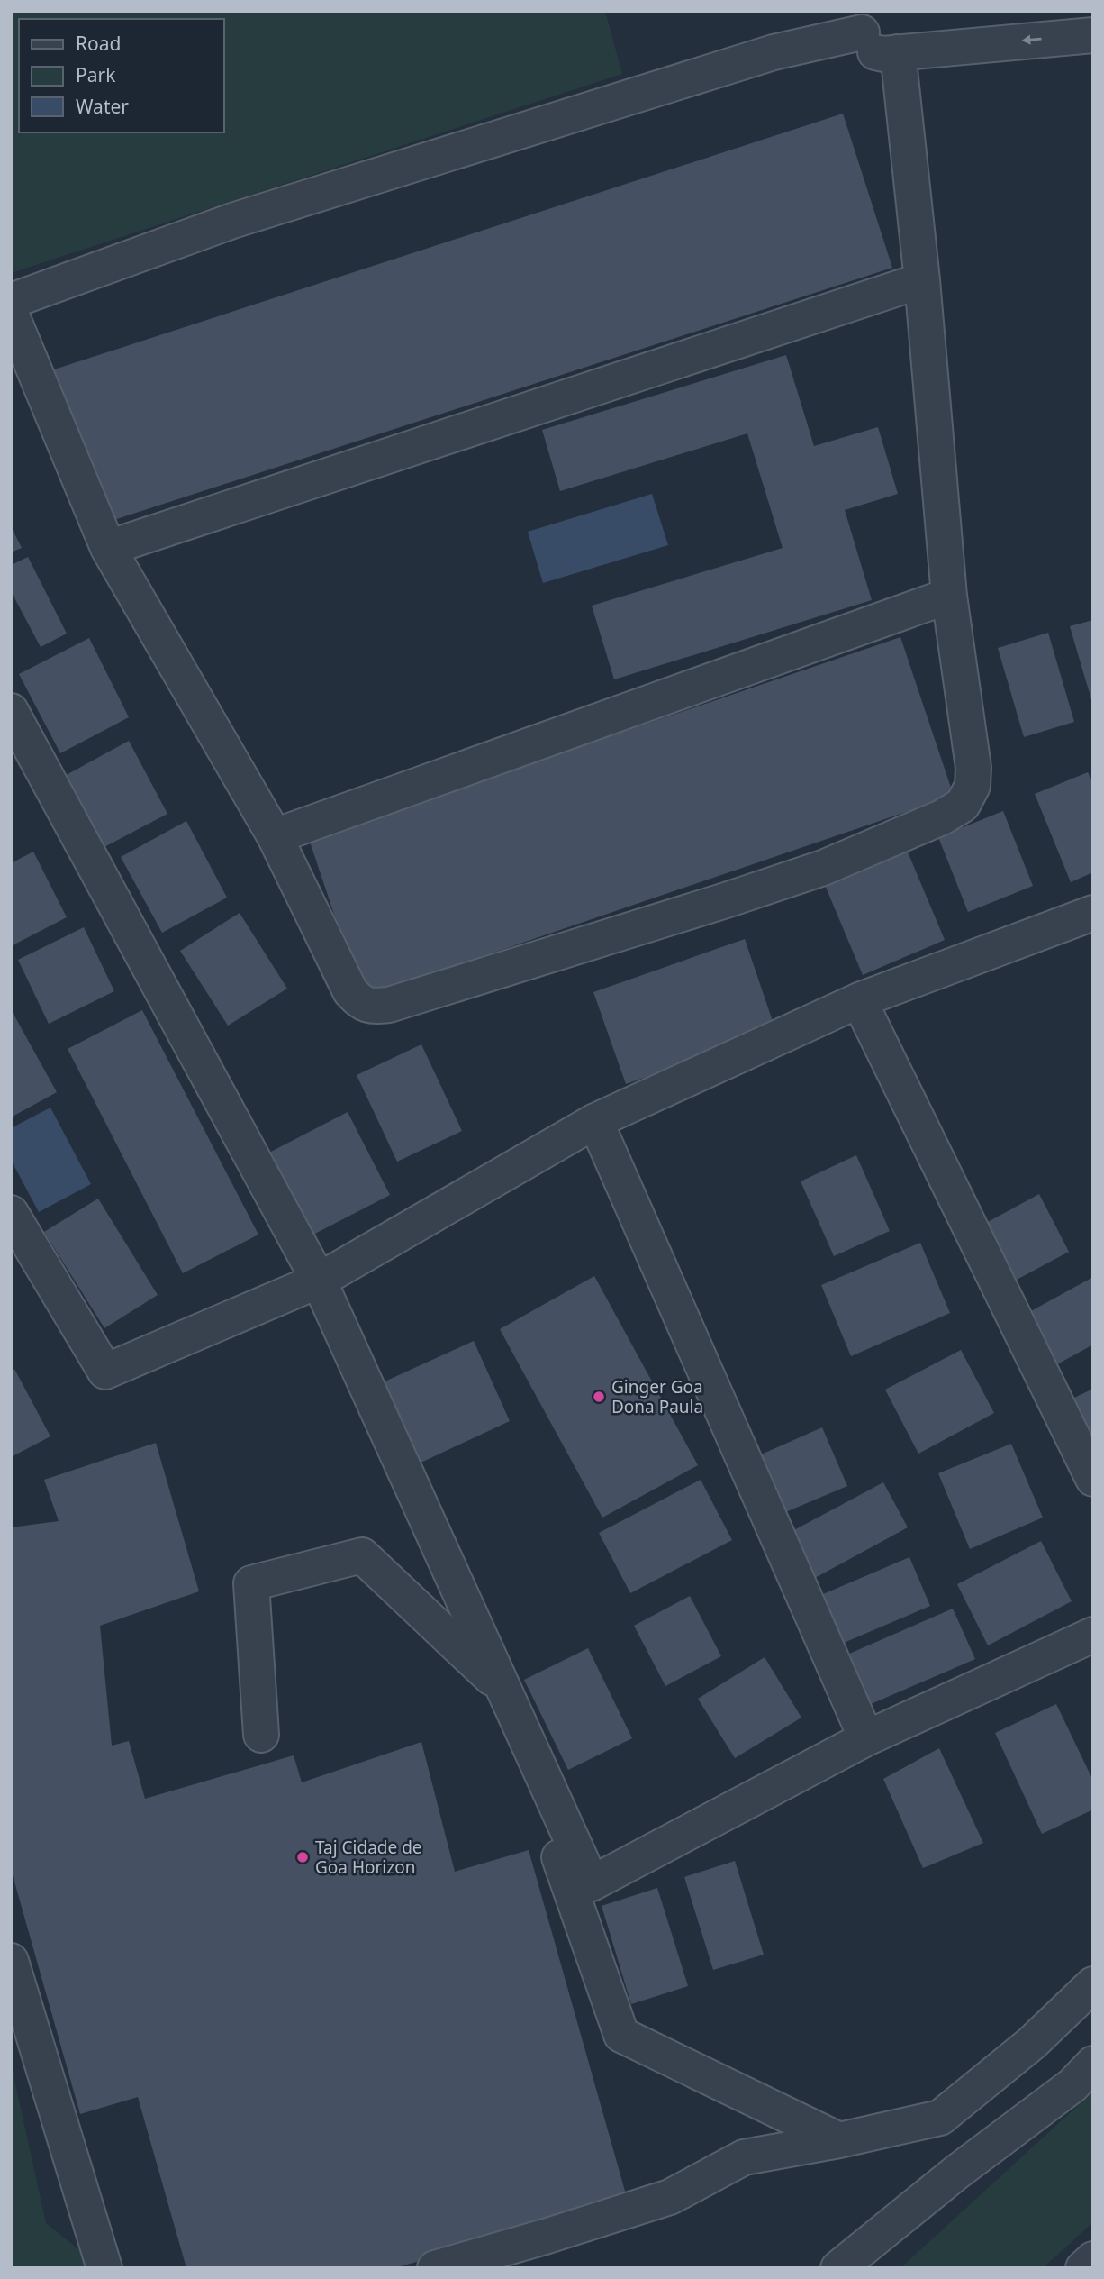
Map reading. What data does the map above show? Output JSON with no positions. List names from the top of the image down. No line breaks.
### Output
{"places":["Ginger Goa Dona Paula","Taj Cidade de Goa Horizon"],"legend":["Road","Park","Water"]}
